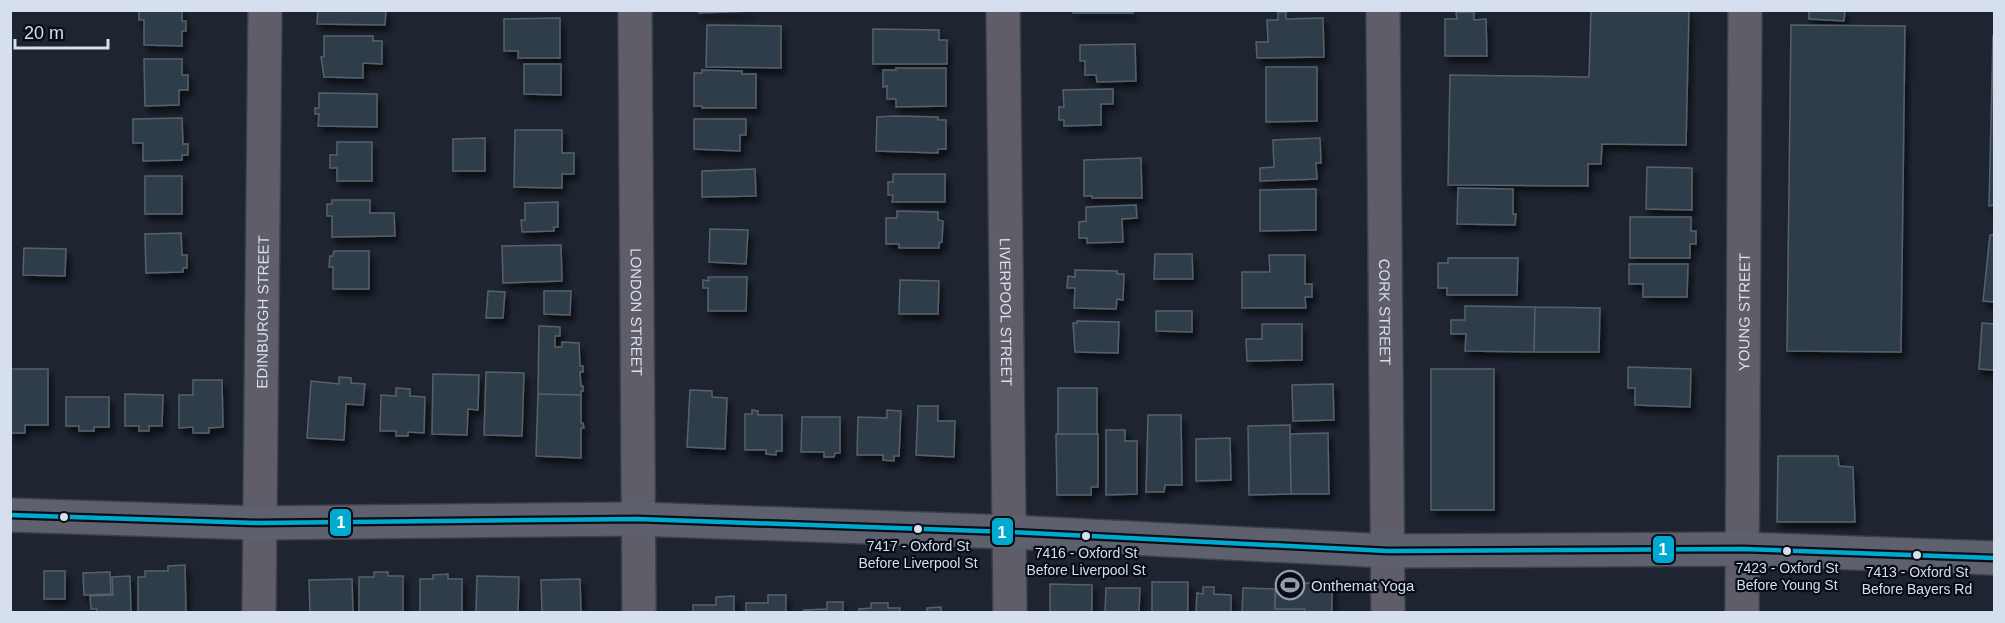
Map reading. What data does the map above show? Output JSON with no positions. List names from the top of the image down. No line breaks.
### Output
{"streets":{"street":["EDINBURGH STREET","CORK STREET","LONDON STREET","LIVERPOOL STREET","YOUNG STREET"]},"places":{"other":["7417 - Oxford St Before Liverpool St","7416 - Oxford St Before Liverpool St","7423 - Oxford St Before Young St","7413 - Oxford St Before Bayers Rd"],"sports":["Onthemat Yoga"]},"lines":["transit line 1"],"scale_bar":"20 m"}
